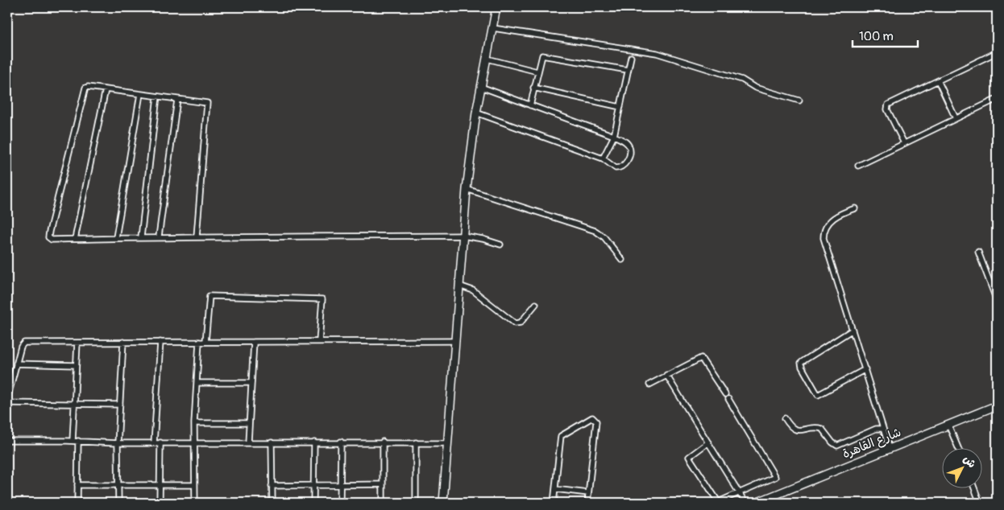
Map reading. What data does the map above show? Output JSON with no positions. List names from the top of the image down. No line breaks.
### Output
{"streets":{"main road":["شارع القاهرة"]},"scale_bar":"100 m","north":"top right"}
